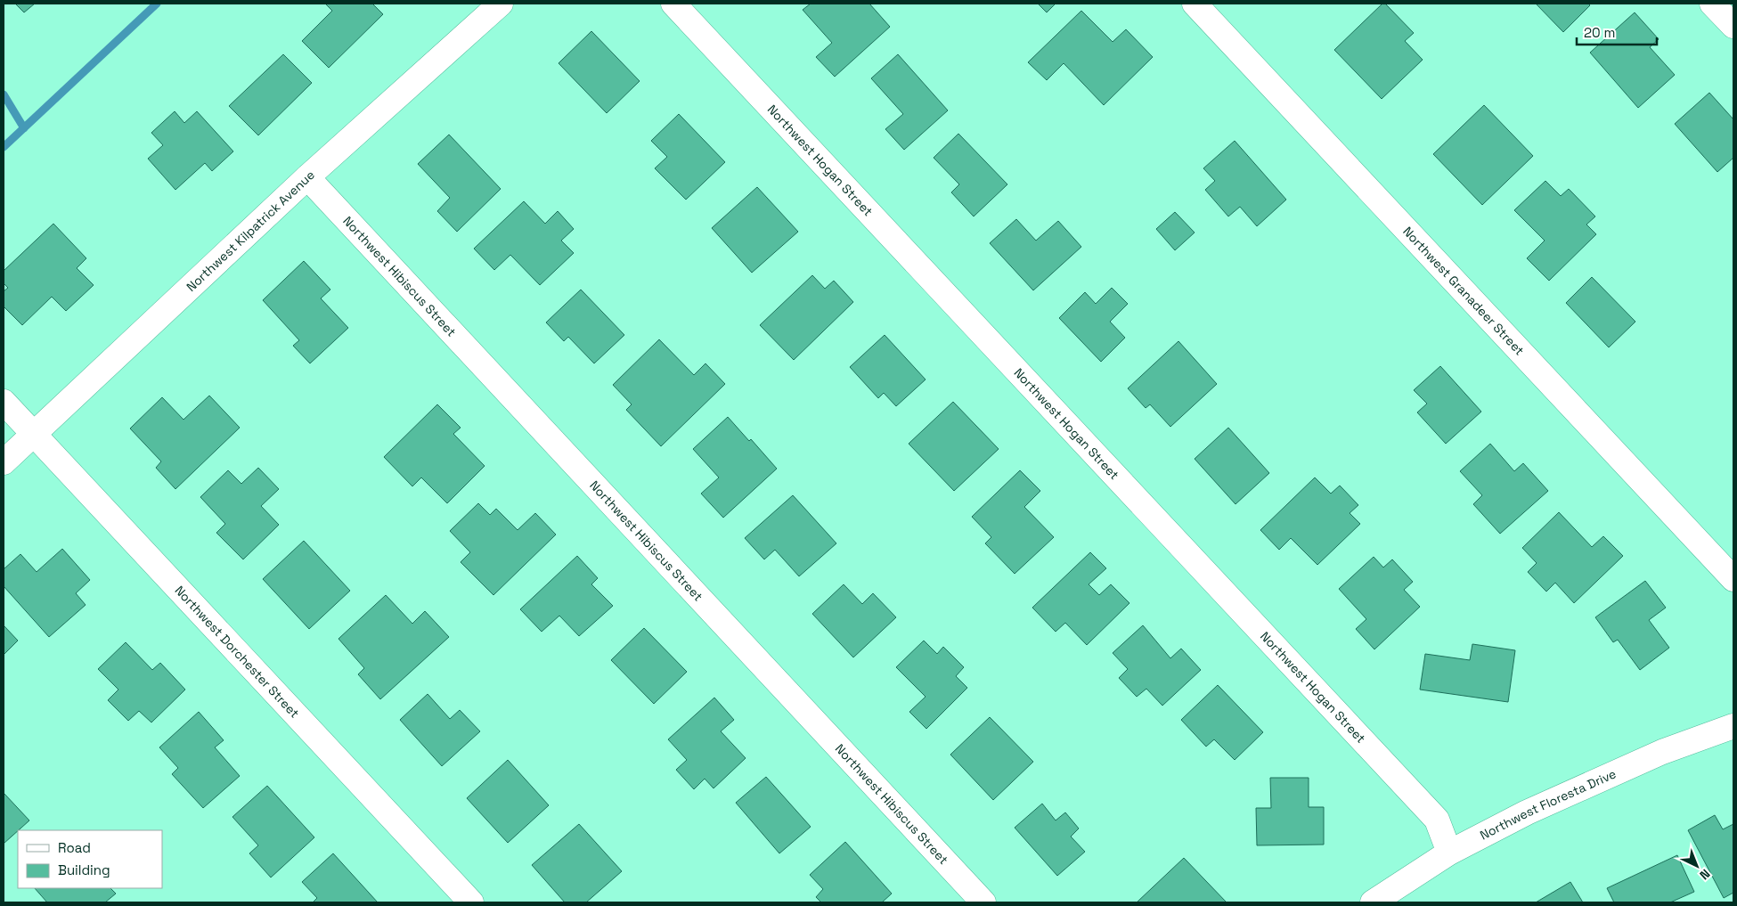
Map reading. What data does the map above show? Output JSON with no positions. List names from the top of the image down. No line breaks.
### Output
{"streets":{"street":["Northwest Hogan Street","Northwest Kilpatrick Avenue","Northwest Hibiscus Street","Northwest Granadeer Street","Northwest Dorchester Street","Northwest Floresta Drive"]},"crossings":[["Northwest Hogan Street","Northwest Floresta Drive"],["Northwest Kilpatrick Avenue","Northwest Hibiscus Street"],["Northwest Kilpatrick Avenue","Northwest Dorchester Street"]],"legend":["Road","Building"],"scale_bar":"20 m","north":"bottom right"}
